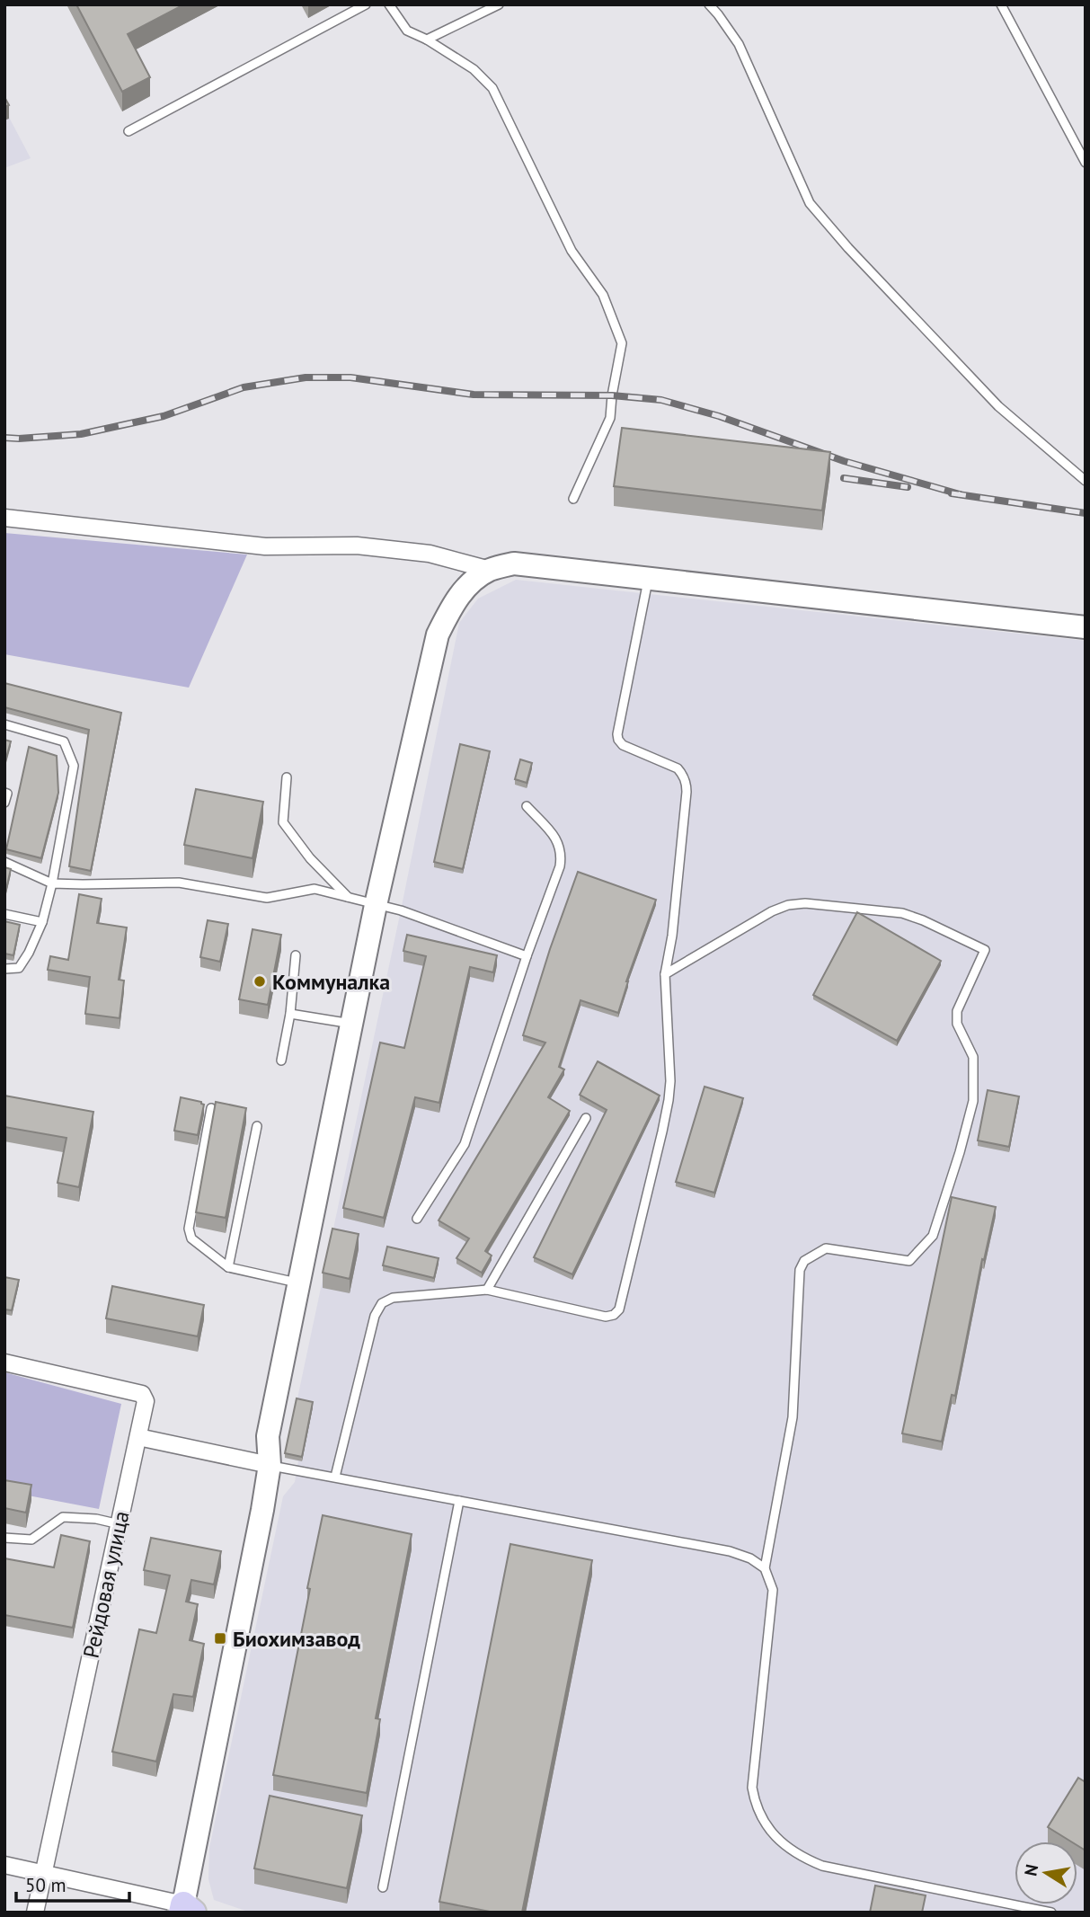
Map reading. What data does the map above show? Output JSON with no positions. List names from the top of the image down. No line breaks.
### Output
{"streets":{"street":["Рейдовая улица"]},"places":{"other":["Коммуналка"],"transit":["Биохимзавод"]},"scale_bar":"50 m","north":"left"}
